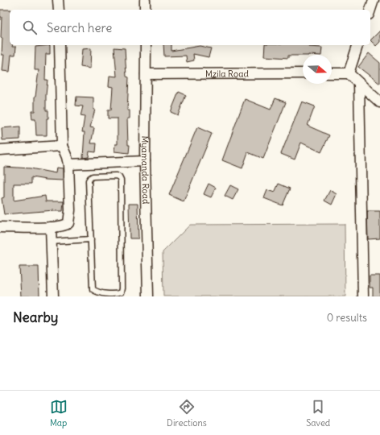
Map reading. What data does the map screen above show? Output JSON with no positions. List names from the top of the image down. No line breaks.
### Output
{"streets":{"street":["Mzila Road","Myamanda Road"]},"crossings":[["Mzila Road","Myamanda Road"]],"north":"right","page":{"search":"Search here","heading":["Nearby","0 results"],"nav":["Map","Directions","Saved"]}}
